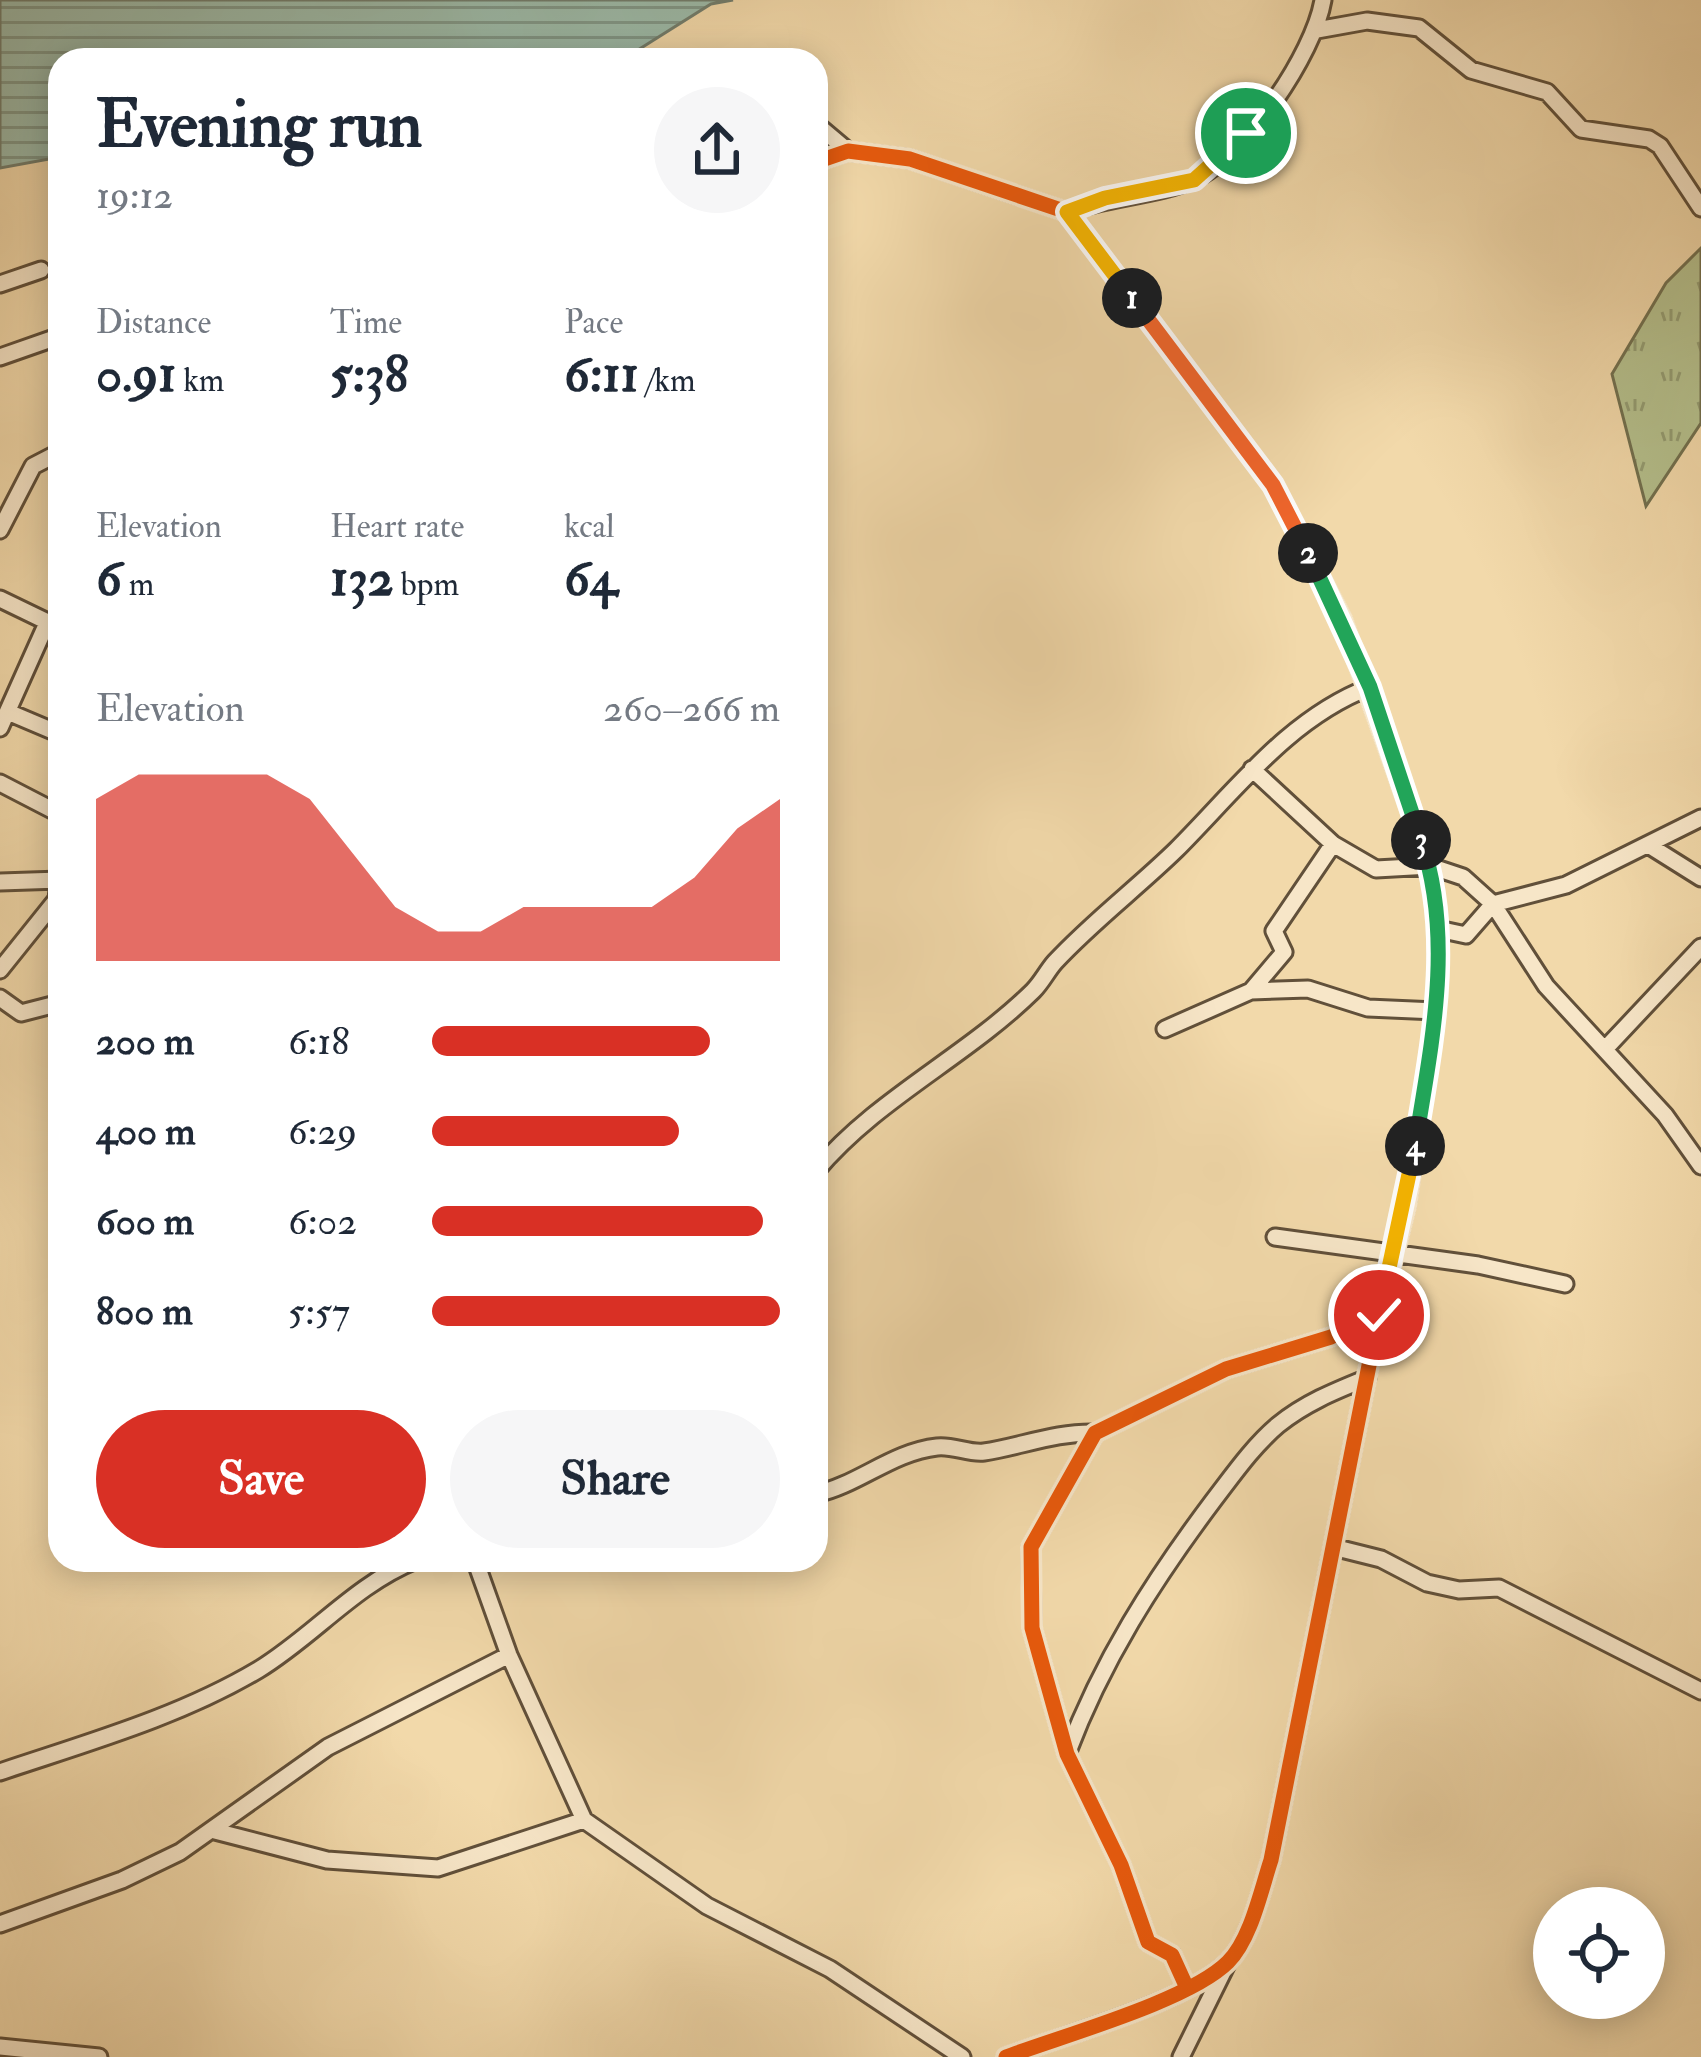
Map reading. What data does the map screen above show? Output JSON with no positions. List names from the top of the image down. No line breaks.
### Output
{"page":{"heading":["Evening run","19:12"],"stats":[["Distance","0.91 km"],["Time","5:38"],["Pace","6:11 /km"],["Elevation","6 m"],["Heart rate","132 bpm"],["kcal","64"]],"pins":["1","2","3","4"],"chart":["Elevation","260–266 m"],"list":[{"name":"200 m","note":"6:18"},{"name":"400 m","note":"6:29"},{"name":"600 m","note":"6:02"},{"name":"800 m","note":"5:57"}],"buttons":["Save","Share"]}}
